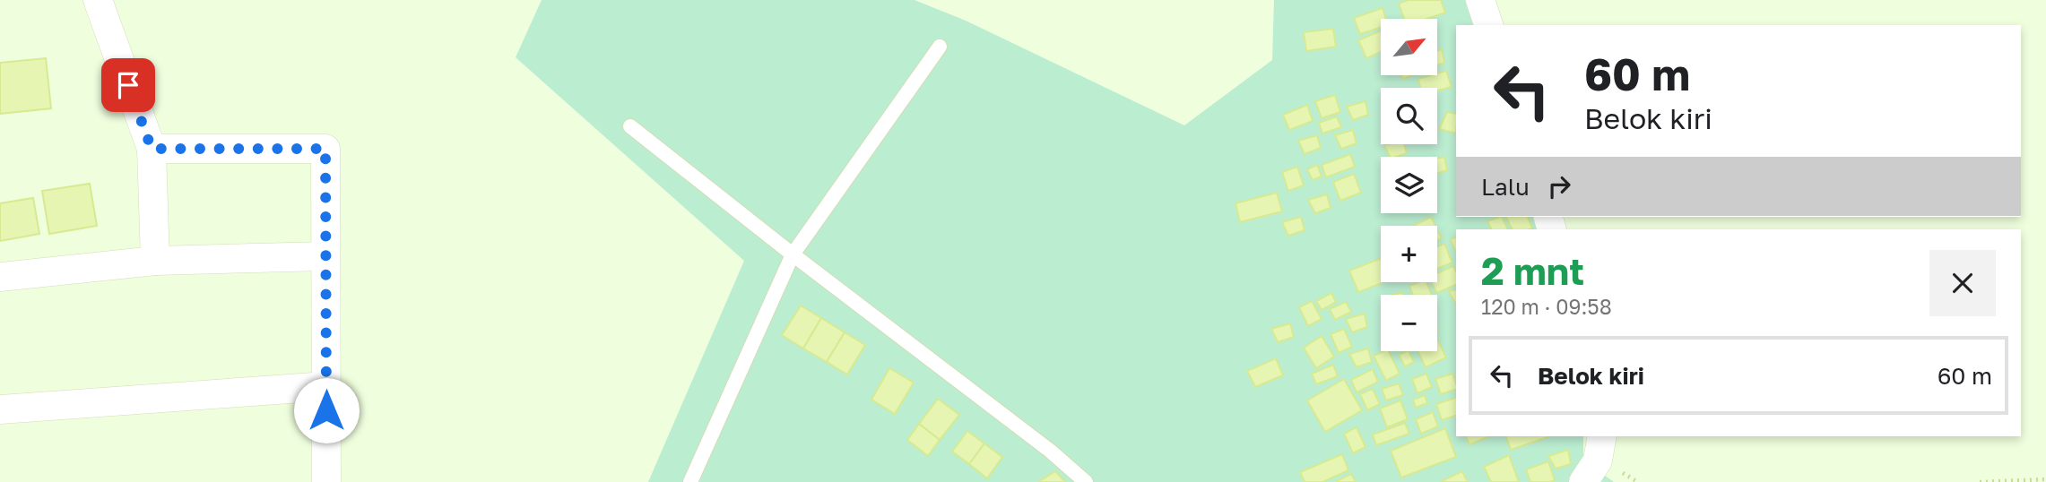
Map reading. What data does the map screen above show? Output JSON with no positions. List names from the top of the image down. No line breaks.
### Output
{"north":"top right","page":{"map_buttons":["+","−"],"turn":["60 m","Belok kiri"],"then":"Lalu","heading":["2 mnt","120 m · 09:58"],"list":[{"name":"Belok kiri","value":"60 m"}]}}
